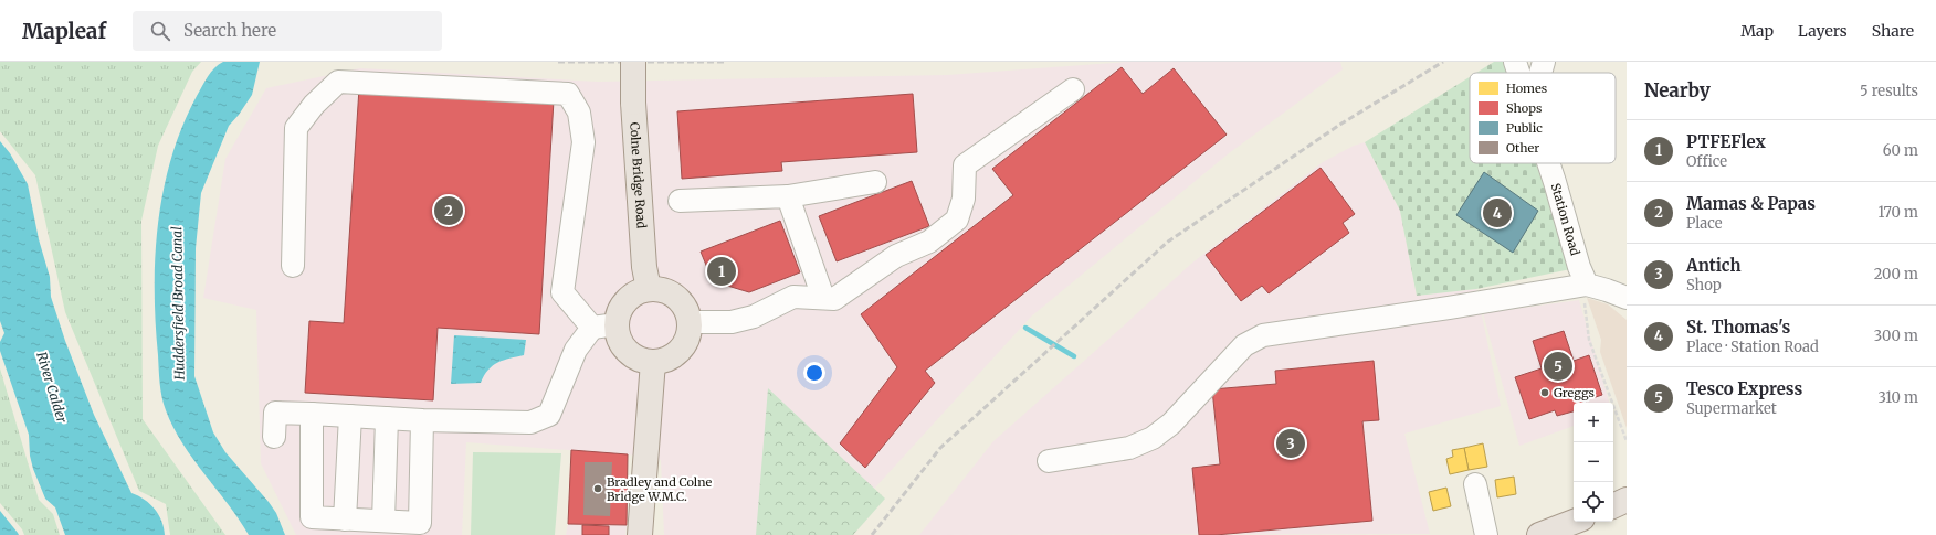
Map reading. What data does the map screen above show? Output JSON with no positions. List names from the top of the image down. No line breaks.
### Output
{"streets":{"main road":["Colne Bridge Road"],"street":["Station Road"]},"water":["Huddersfield Broad Canal","River Calder"],"places":["Greggs","Bradley and Colne Bridge W.M.C."],"legend":["Homes","Shops","Public","Other"],"page":{"header":"Mapleaf","search":"Search here","nav":["Map","Layers","Share"],"heading":["Nearby","5 results"],"list":[{"mark":"1","name":"PTFEFlex","note":"Office","value":"60 m"},{"mark":"2","name":"Mamas & Papas","note":"Place","value":"170 m"},{"mark":"3","name":"Antich","note":"Shop","value":"200 m"},{"mark":"4","name":"St. Thomas's","note":"Place · Station Road","value":"300 m"},{"mark":"5","name":"Tesco Express","note":"Supermarket","value":"310 m"}],"pins":["2","4","1","5","3"],"map_buttons":["+","−"]}}
